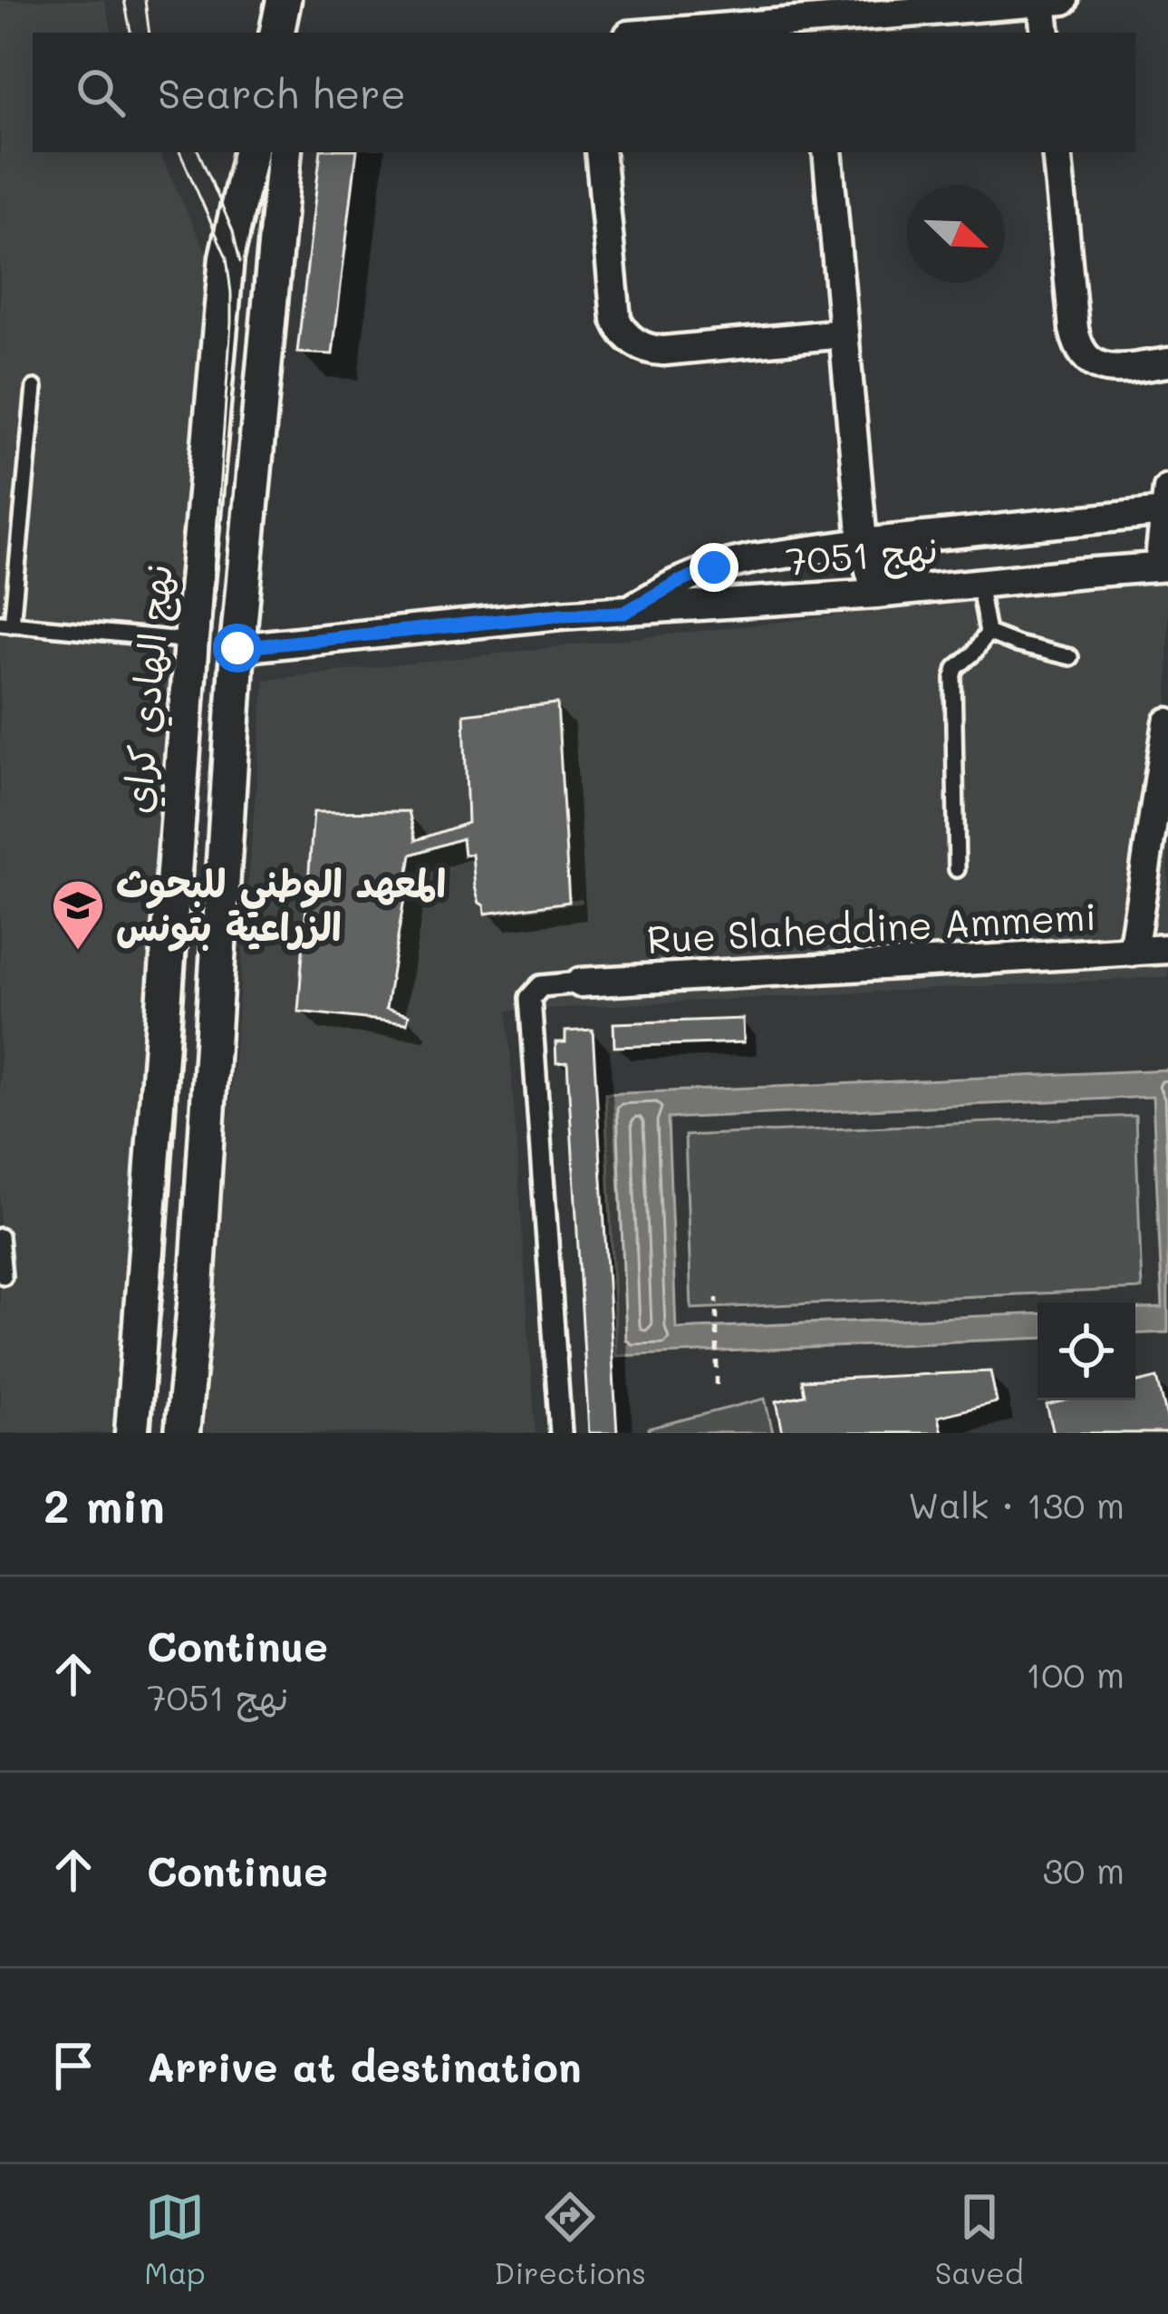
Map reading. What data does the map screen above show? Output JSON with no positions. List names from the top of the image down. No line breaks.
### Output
{"streets":{"street":["نهج 7051","نهج الهادي كراي","Rue Slaheddine Ammemi"]},"places":{"school or university":["المعهد الوطني للبحوث الزراعية بتونس"]},"north":"bottom right","page":{"search":"Search here","heading":["2 min","Walk · 130 m"],"list":[["Continue","نهج 7051","100 m"],["Continue","30 m"],"Arrive at destination"],"nav":["Map","Directions","Saved"]}}
